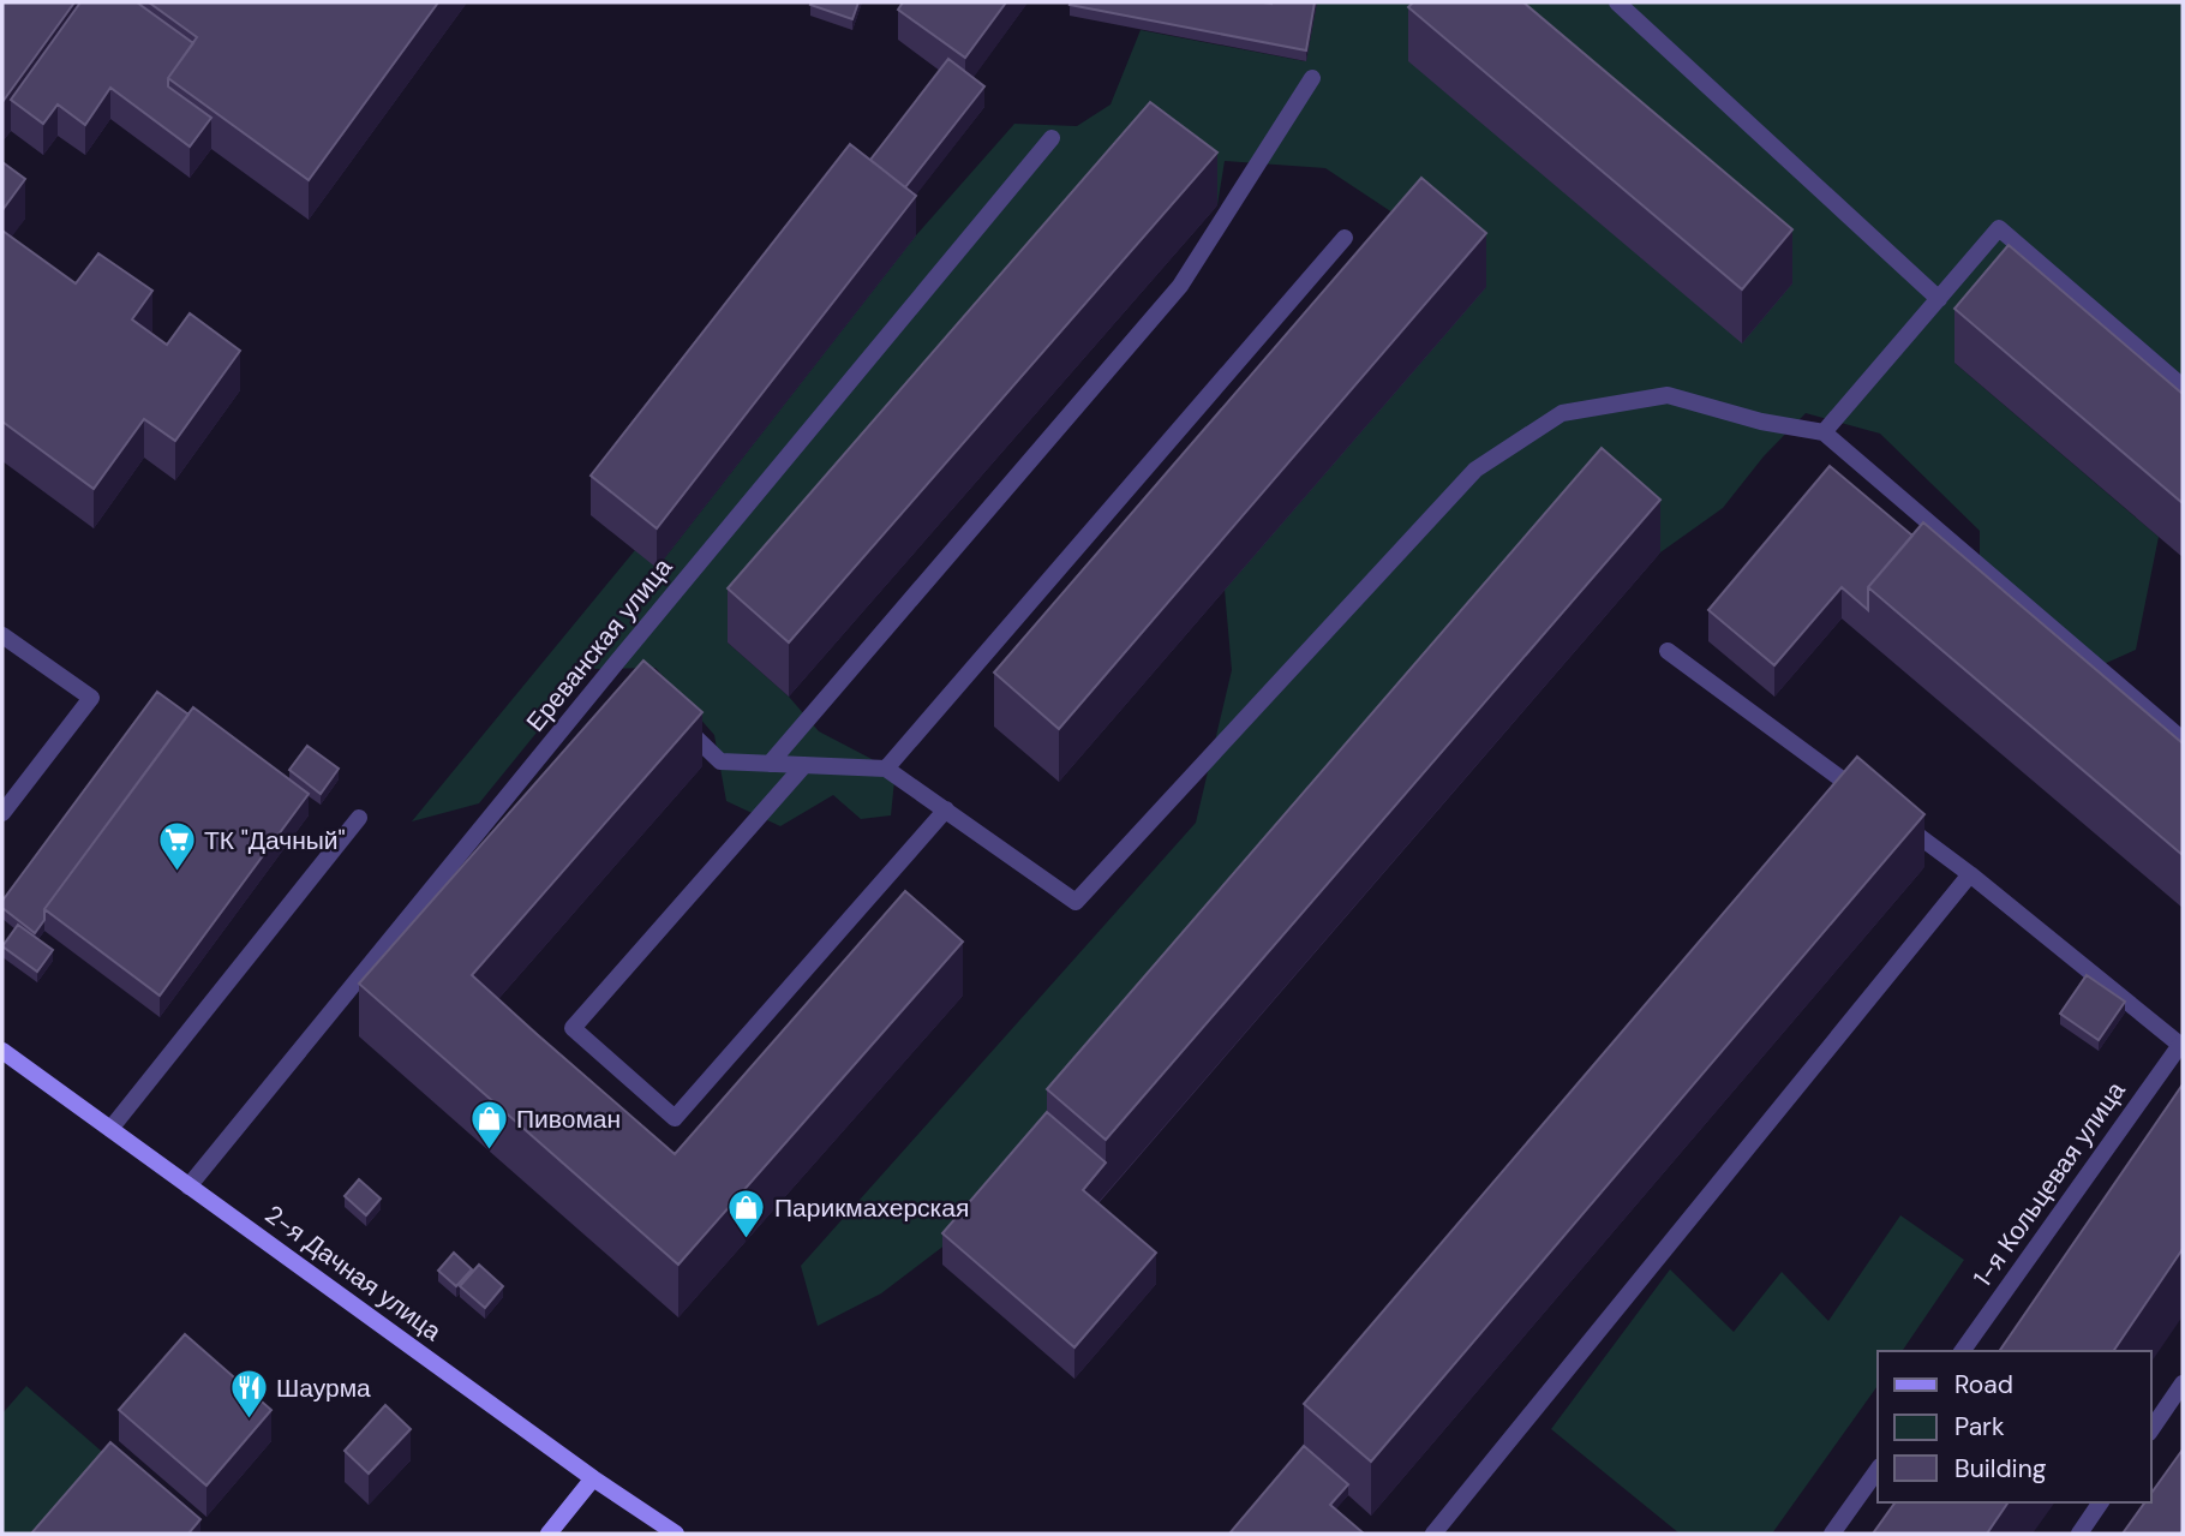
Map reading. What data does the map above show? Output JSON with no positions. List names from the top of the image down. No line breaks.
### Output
{"streets":{"street":["Ереванская улица","1-я Кольцевая улица","2-я Дачная улица"]},"crossings":[["Ереванская улица","2-я Дачная улица"]],"places":{"supermarket":["ТК \"Дачный\""],"shop":["Пивоман","Парикмахерская"],"restaurant":["Шаурма"]},"legend":["Road","Park","Building"]}
